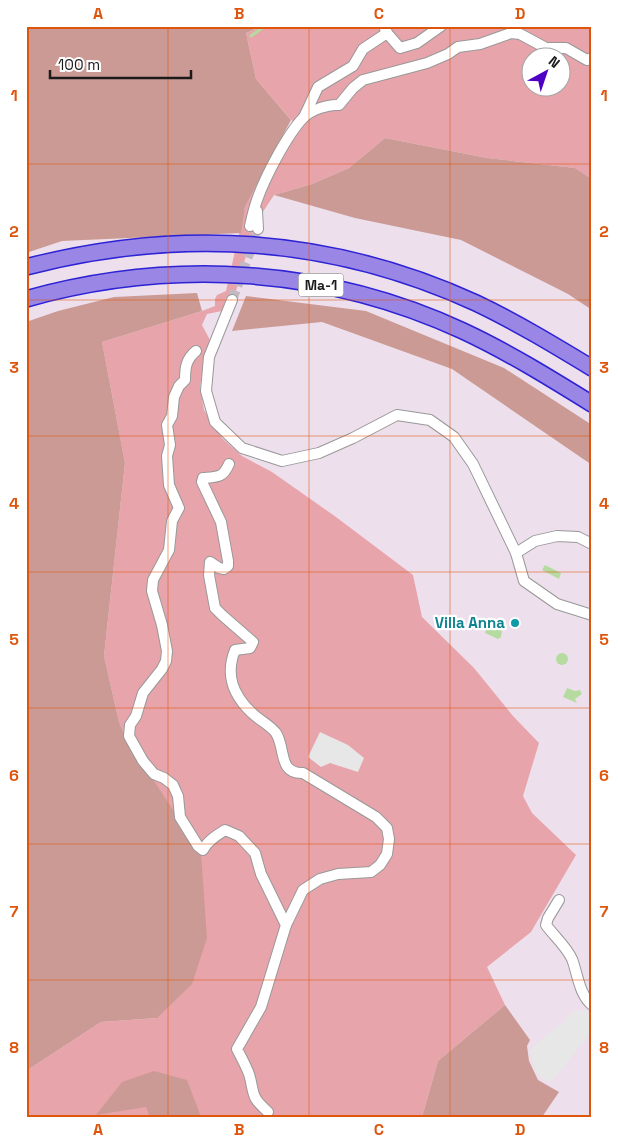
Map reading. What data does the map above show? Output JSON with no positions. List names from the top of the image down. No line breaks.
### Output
{"streets":{"highway":["Ma-1"]},"places":["Villa Anna"],"scale_bar":"100 m","north":"top right","grid":{"columns":["A","B","C","D"],"rows":["1","2","3","4","5","6","7","8"]}}
